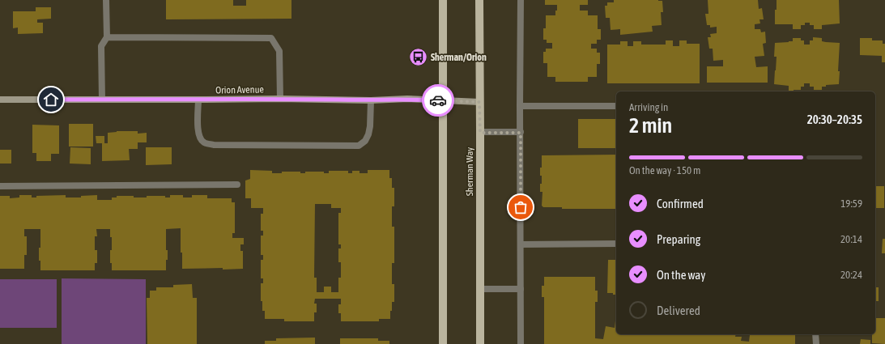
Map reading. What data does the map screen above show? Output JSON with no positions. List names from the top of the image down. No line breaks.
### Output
{"streets":{"main road":["Sherman Way"],"street":["Orion Avenue"]},"crossings":[["Orion Avenue","Sherman Way"]],"places":{"bus stop":["Sherman/Orion"]},"page":{"heading":["2 min","Arriving in","20:30–20:35"],"bar":"On the way · 150 m","list":[["Confirmed","19:59"],["Preparing","20:14"],["On the way","20:24"],"Delivered"]}}
